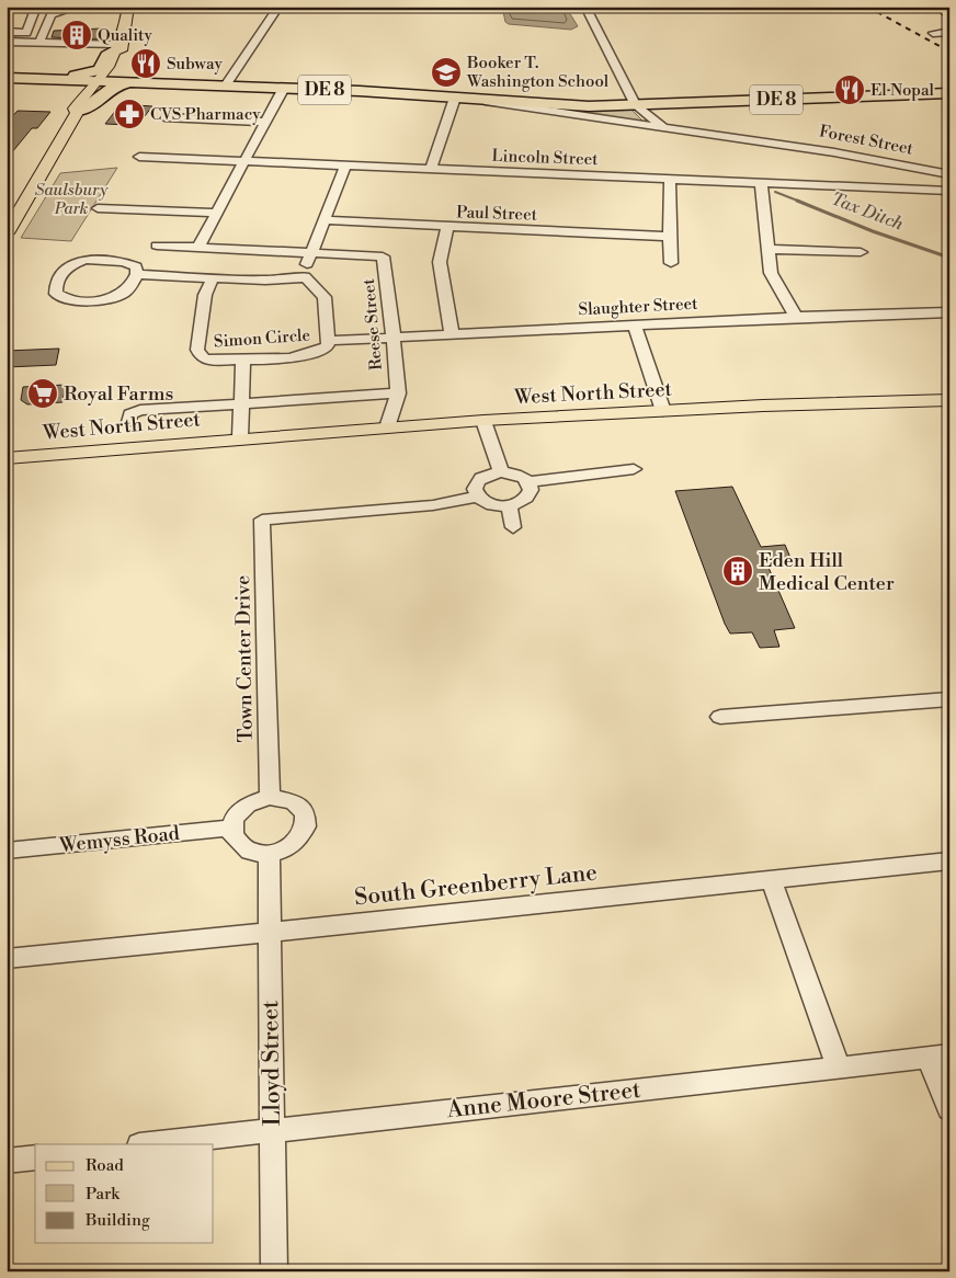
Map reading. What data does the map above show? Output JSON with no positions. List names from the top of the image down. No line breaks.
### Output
{"streets":{"highway":["DE 8","Forest Street"],"main road":["West North Street"],"street":["Lincoln Street","Paul Street","Slaughter Street","Reese Street","Simon Circle","Town Center Drive","Wemyss Road","South Greenberry Lane","Lloyd Street","Anne Moore Street"]},"crossings":[["DE 8","Forest Street"],["Slaughter Street","Reese Street"],["Slaughter Street","Simon Circle"],["Reese Street","West North Street"],["Town Center Drive","Wemyss Road"],["Town Center Drive","Lloyd Street"],["Wemyss Road","Lloyd Street"],["South Greenberry Lane","Lloyd Street"],["Lloyd Street","Anne Moore Street"]],"water":["Tax Ditch"],"parks":["Saulsbury Park"],"places":{"building":["Quality","Eden Hill Medical Center"],"restaurant":["Subway","El Nopal"],"school or university":["Booker T. Washington School"],"pharmacy":["CVS Pharmacy"],"supermarket":["Royal Farms"]},"legend":["Road","Park","Building"]}
